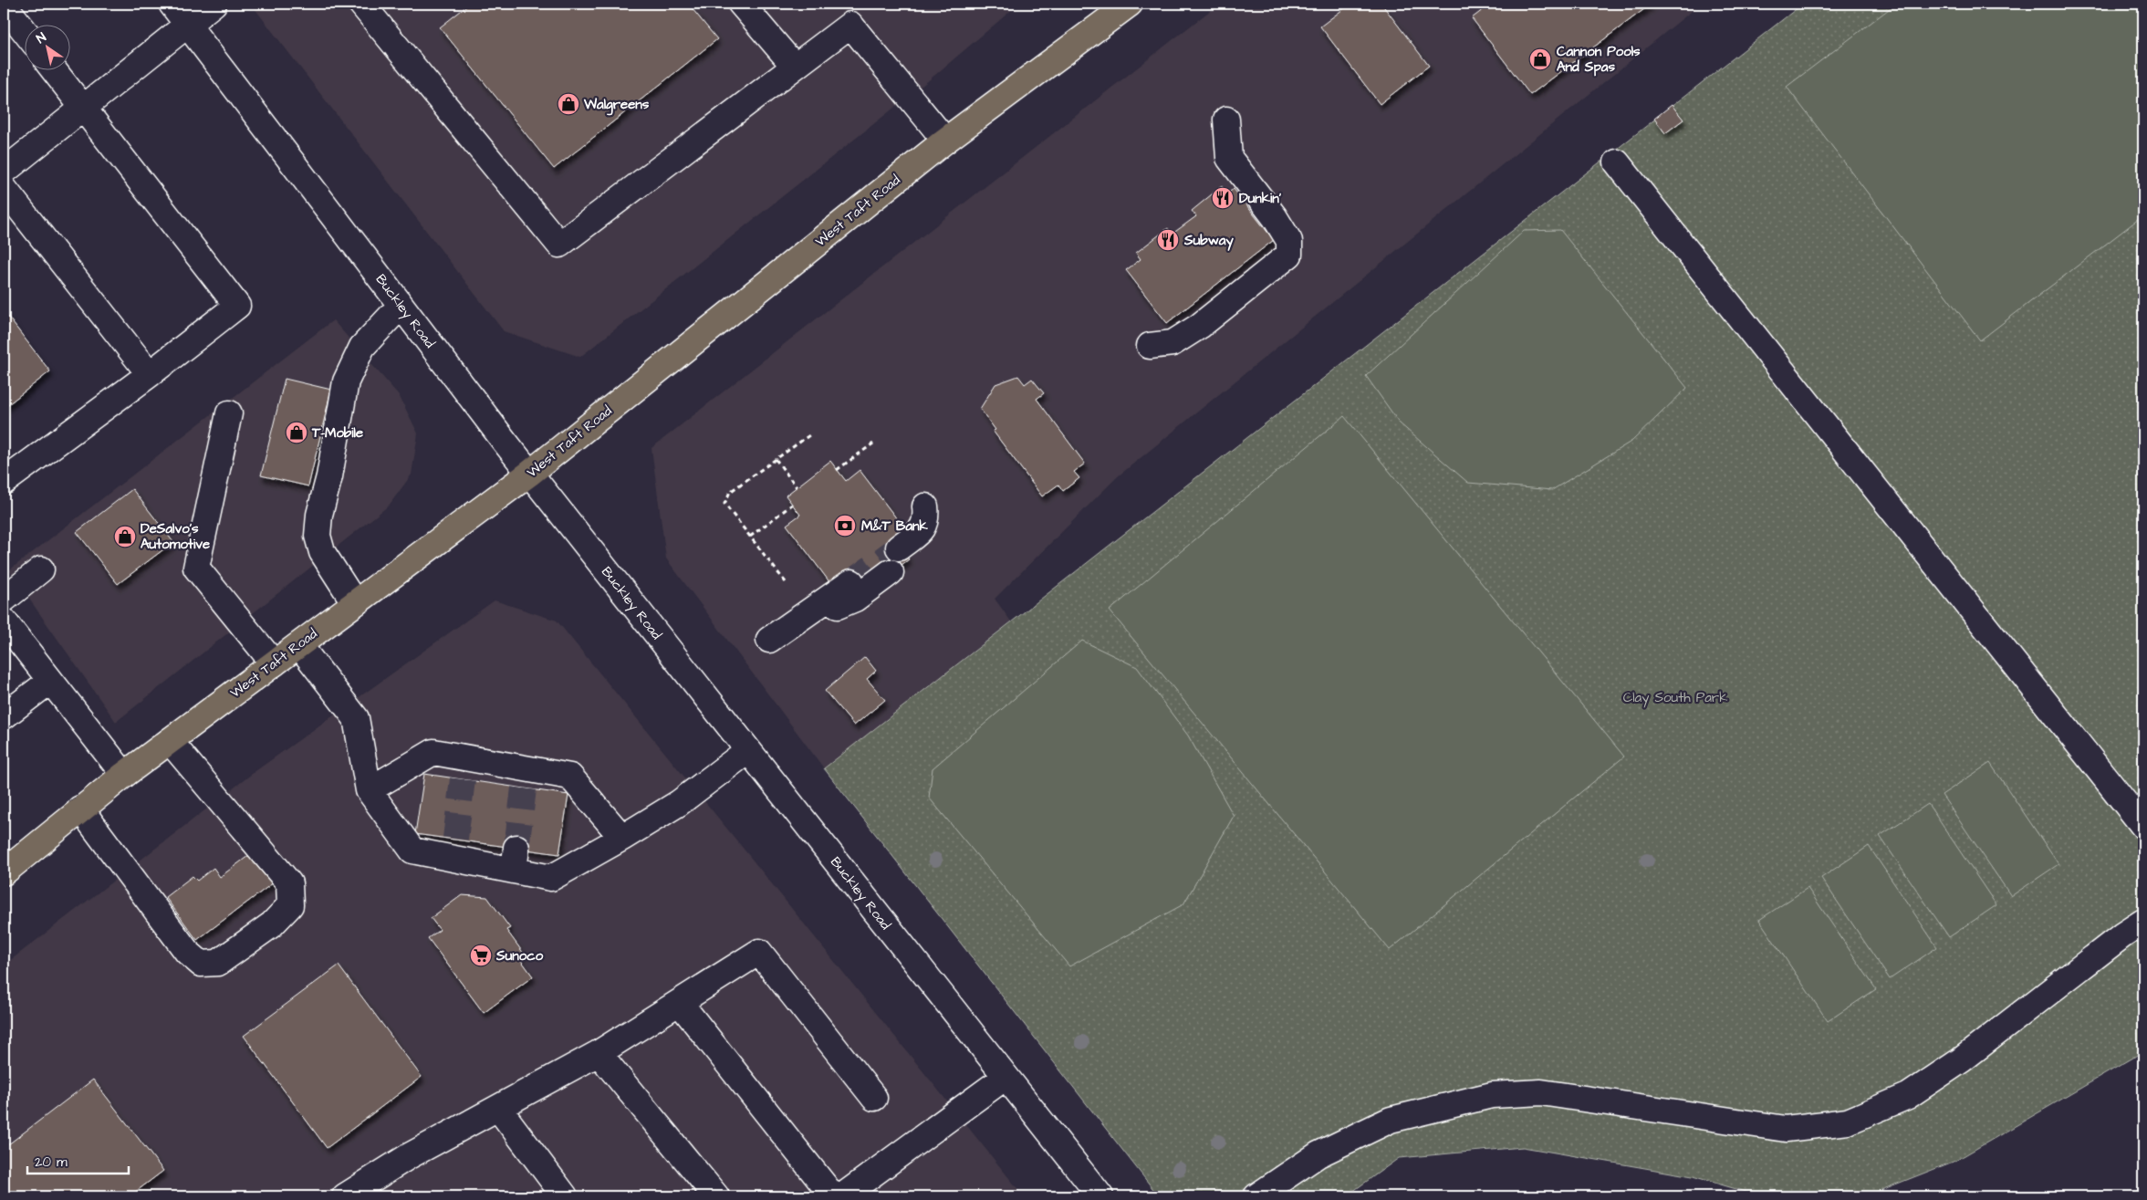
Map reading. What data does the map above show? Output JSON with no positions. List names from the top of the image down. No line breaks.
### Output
{"streets":{"main road":["West Taft Road"],"street":["Buckley Road"]},"crossings":[["West Taft Road","Buckley Road"]],"parks":["Clay South Park"],"places":{"shop":["Cannon Pools And Spas","Walgreens","T-Mobile","DeSalvo's Automotive"],"restaurant":["Dunkin'","Subway"],"bank":["M&T Bank"],"supermarket":["Sunoco"]},"scale_bar":"20 m","north":"top left"}
